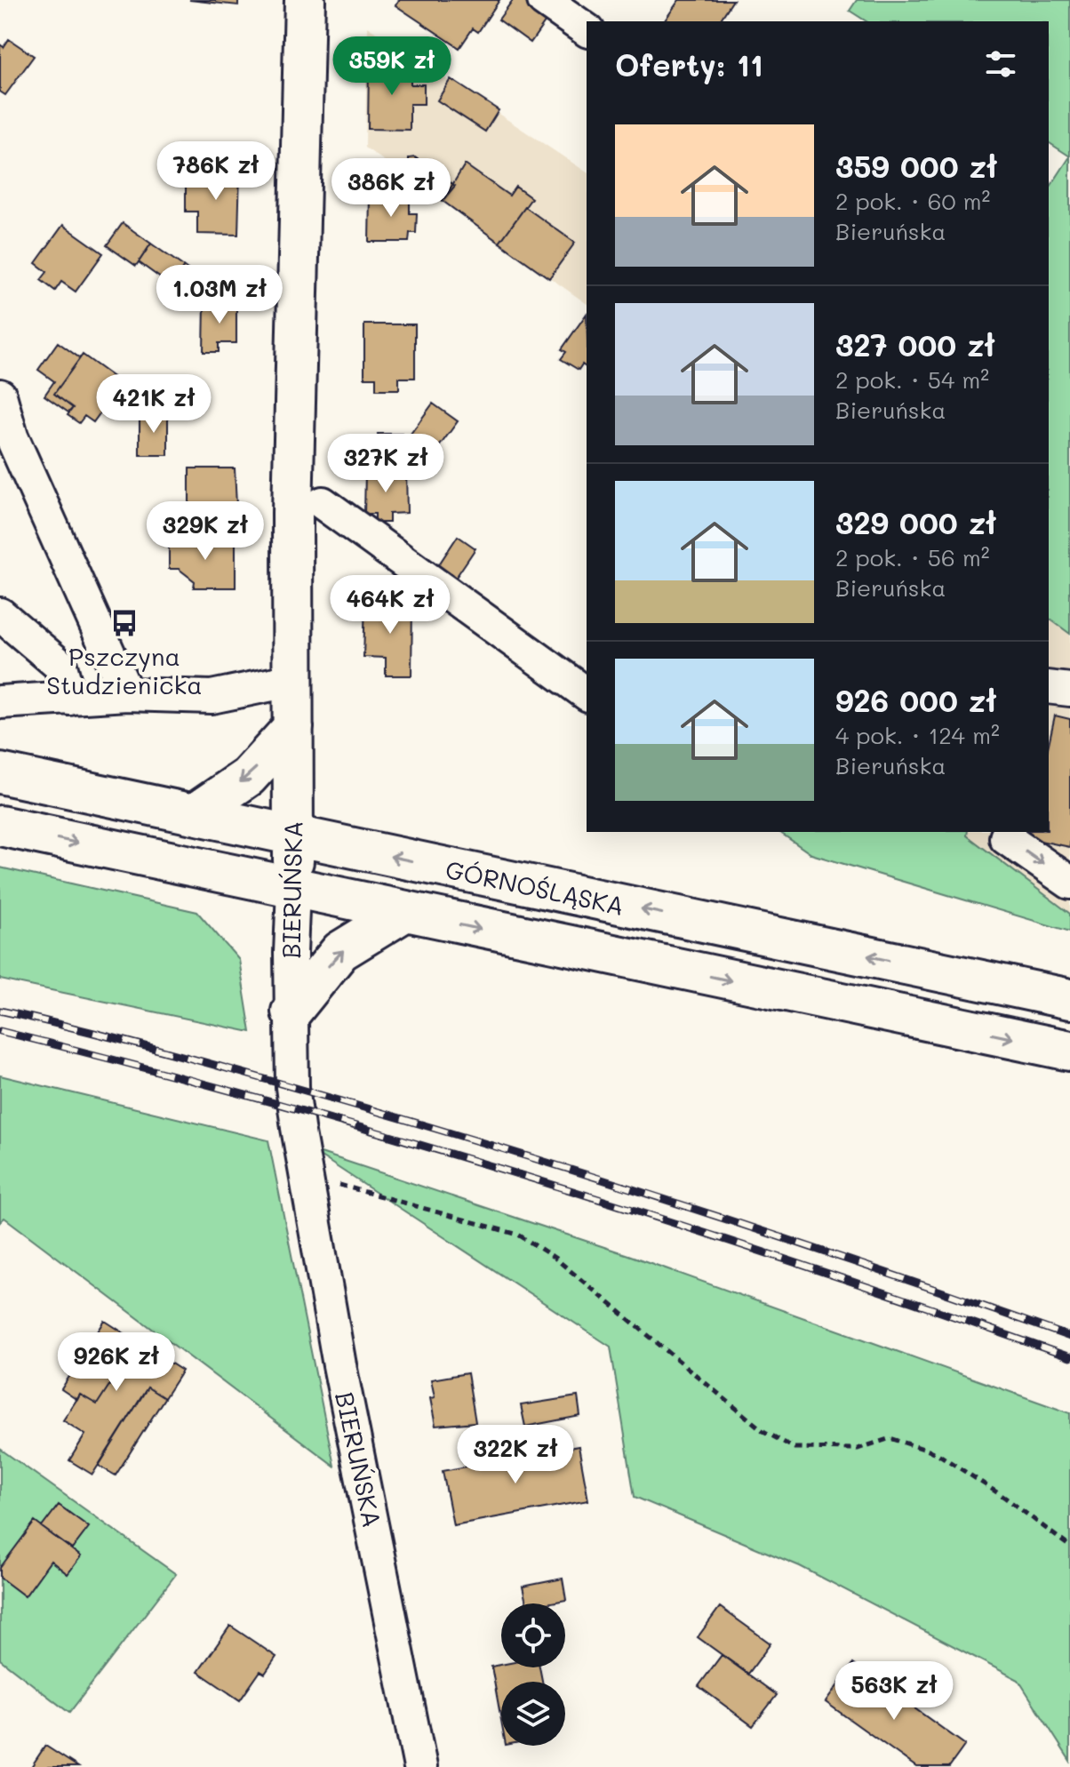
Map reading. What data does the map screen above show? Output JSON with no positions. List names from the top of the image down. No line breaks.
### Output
{"streets":{"main road":["GÓRNOŚLĄSKA","BIERUŃSKA"]},"crossings":[["GÓRNOŚLĄSKA","BIERUŃSKA"]],"places":{"bus stop":["Pszczyna Studzienicka"]},"page":{"heading":"Oferty: 11","price":["359K zł","786K zł","386K zł","1.03M zł","421K zł","327K zł","329K zł","464K zł","926K zł","322K zł","563K zł"],"list":[{"name":"359 000 zł","note":"2 pok. · 60 m² · Bieruńska"},{"name":"327 000 zł","note":"2 pok. · 54 m² · Bieruńska"},{"name":"329 000 zł","note":"2 pok. · 56 m² · Bieruńska"},{"name":"926 000 zł","note":"4 pok. · 124 m² · Bieruńska"}]}}
